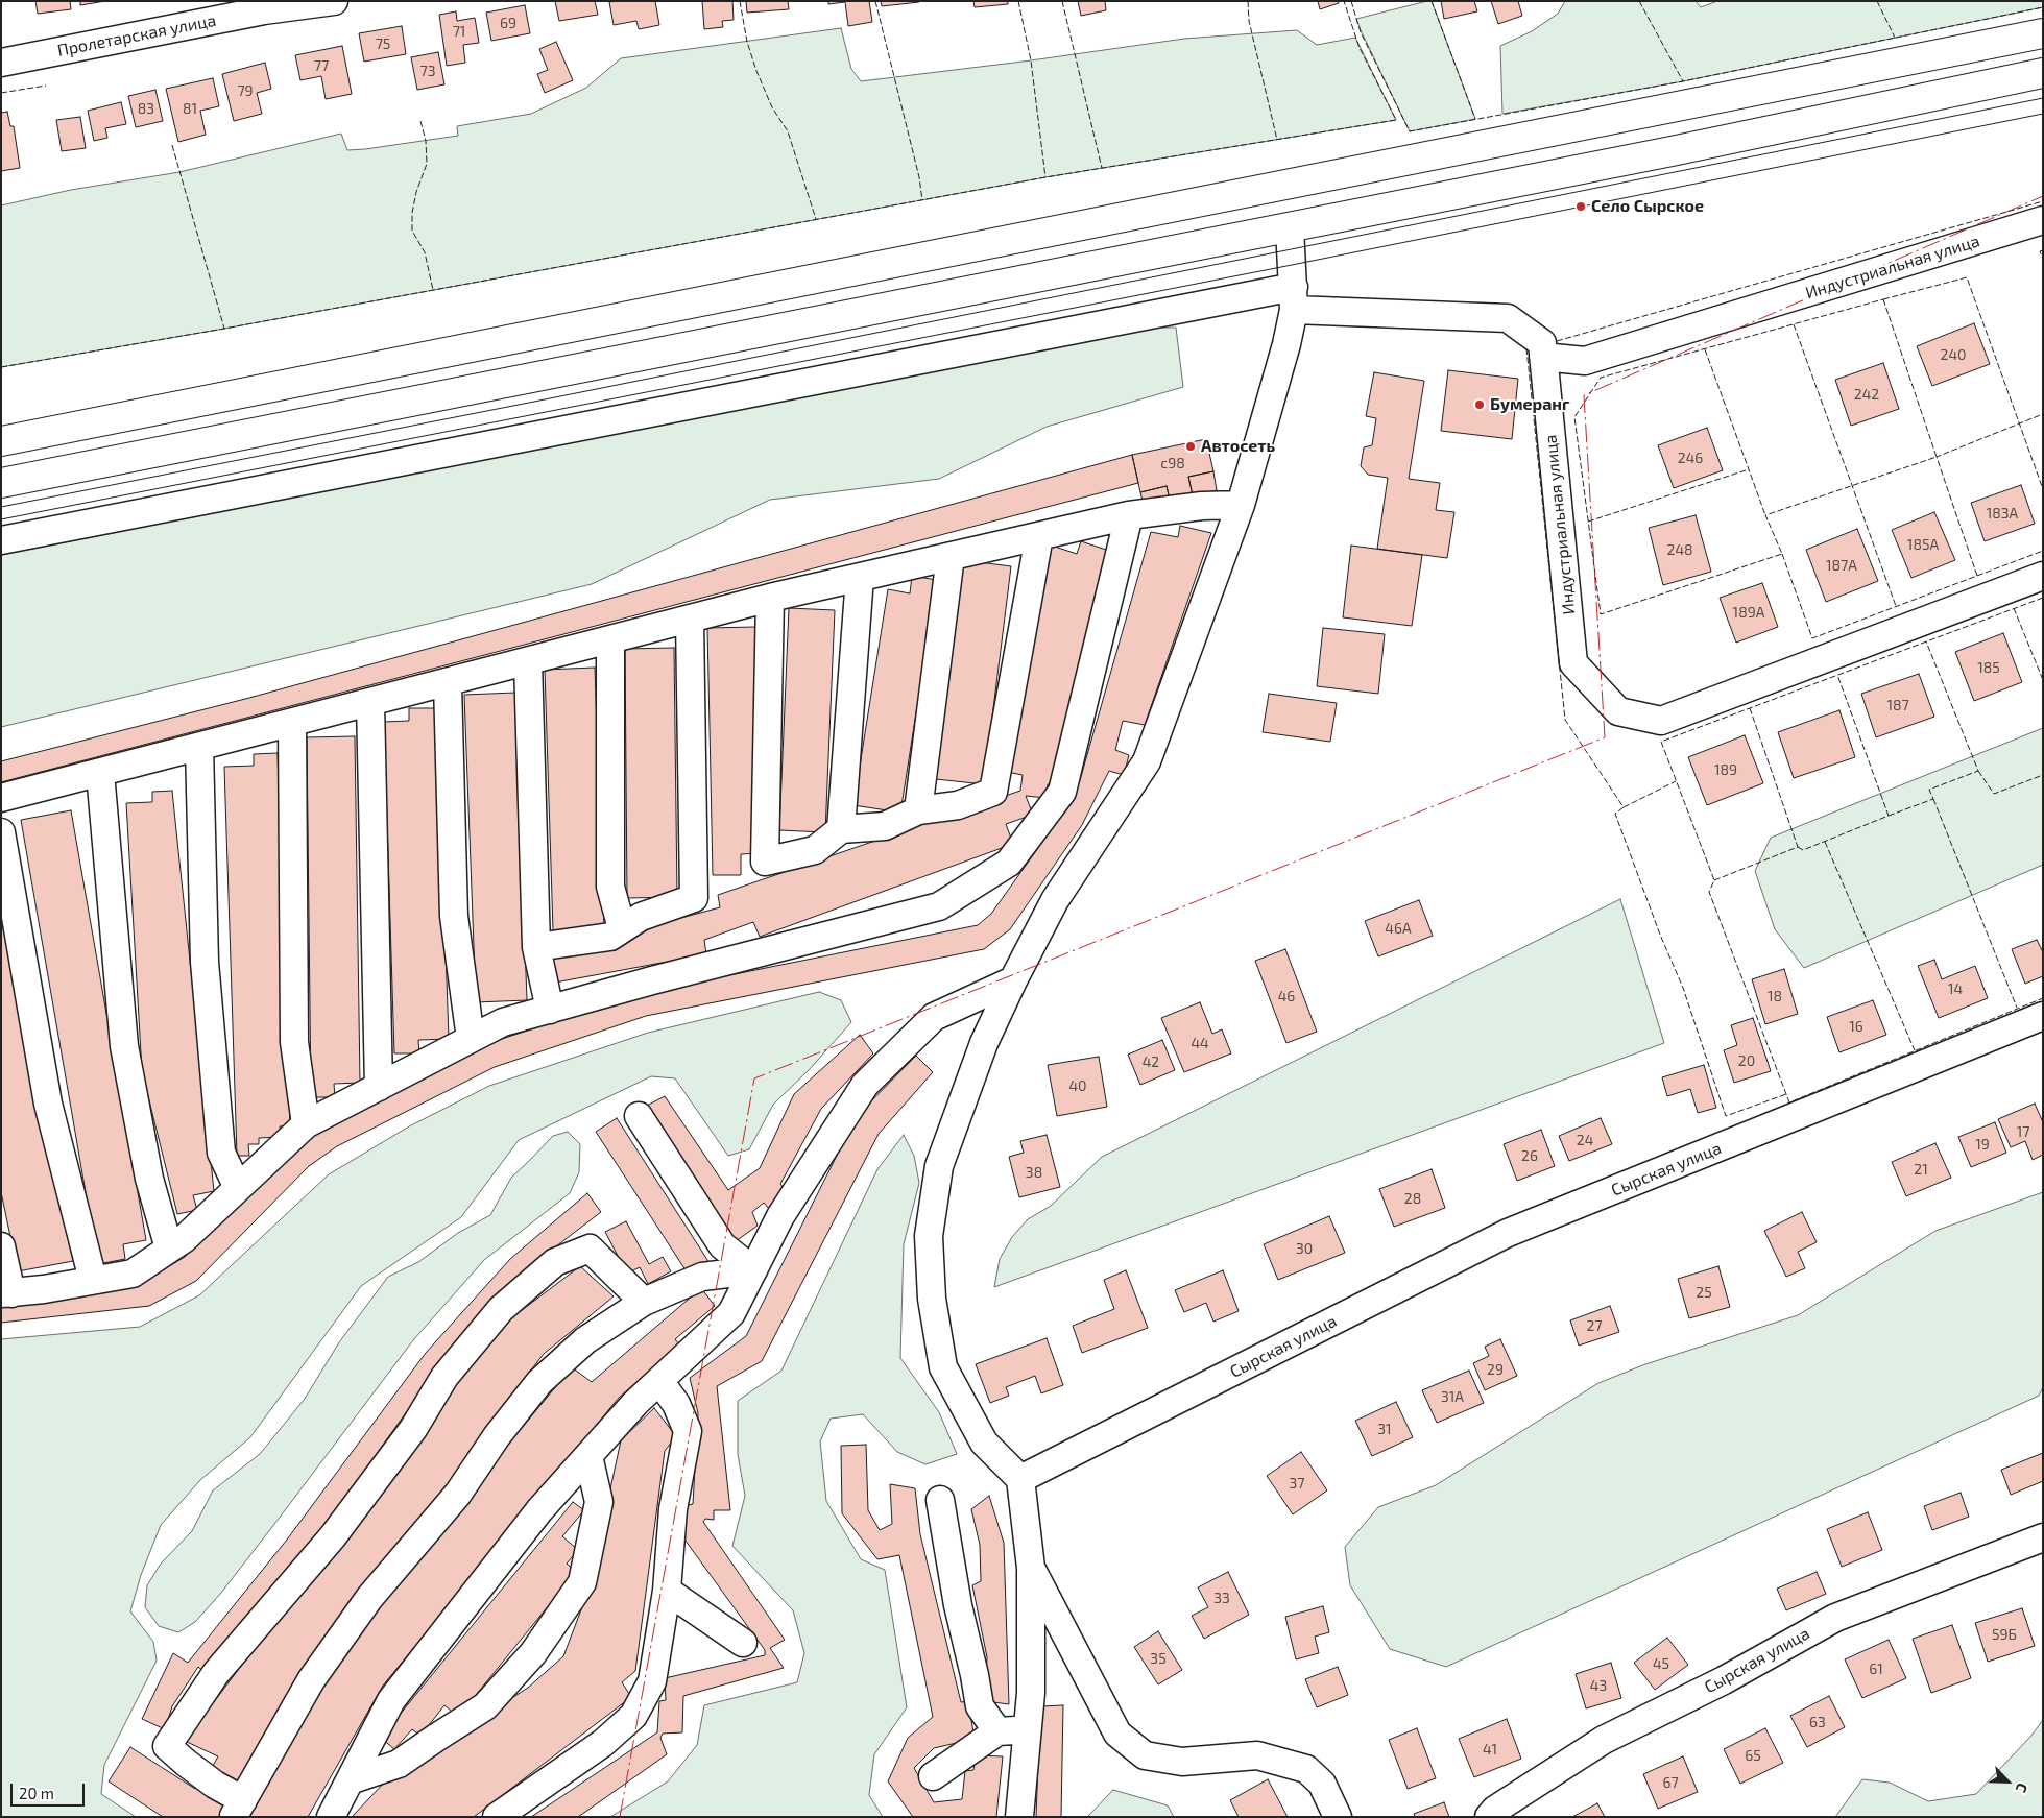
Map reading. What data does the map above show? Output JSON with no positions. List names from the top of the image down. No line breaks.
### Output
{"streets":{"street":["Пролетарская улица","Индустриальная улица","Сырская улица"]},"places":["Село Сырское","Бумеранг","Автосеть"],"house_numbers":["69","71","75","77","73","79","83","81","240","242","246","с98","183А","185А","248","187А","189А","185","187","189","46А","14","46","18","16","44","20","42","40","17","24","19","26","21","38","28","30","25","27","29","31А","31","37","33","59Б","35","45","61","43","63","41","65","67"],"scale_bar":"20 m","north":"bottom right"}
